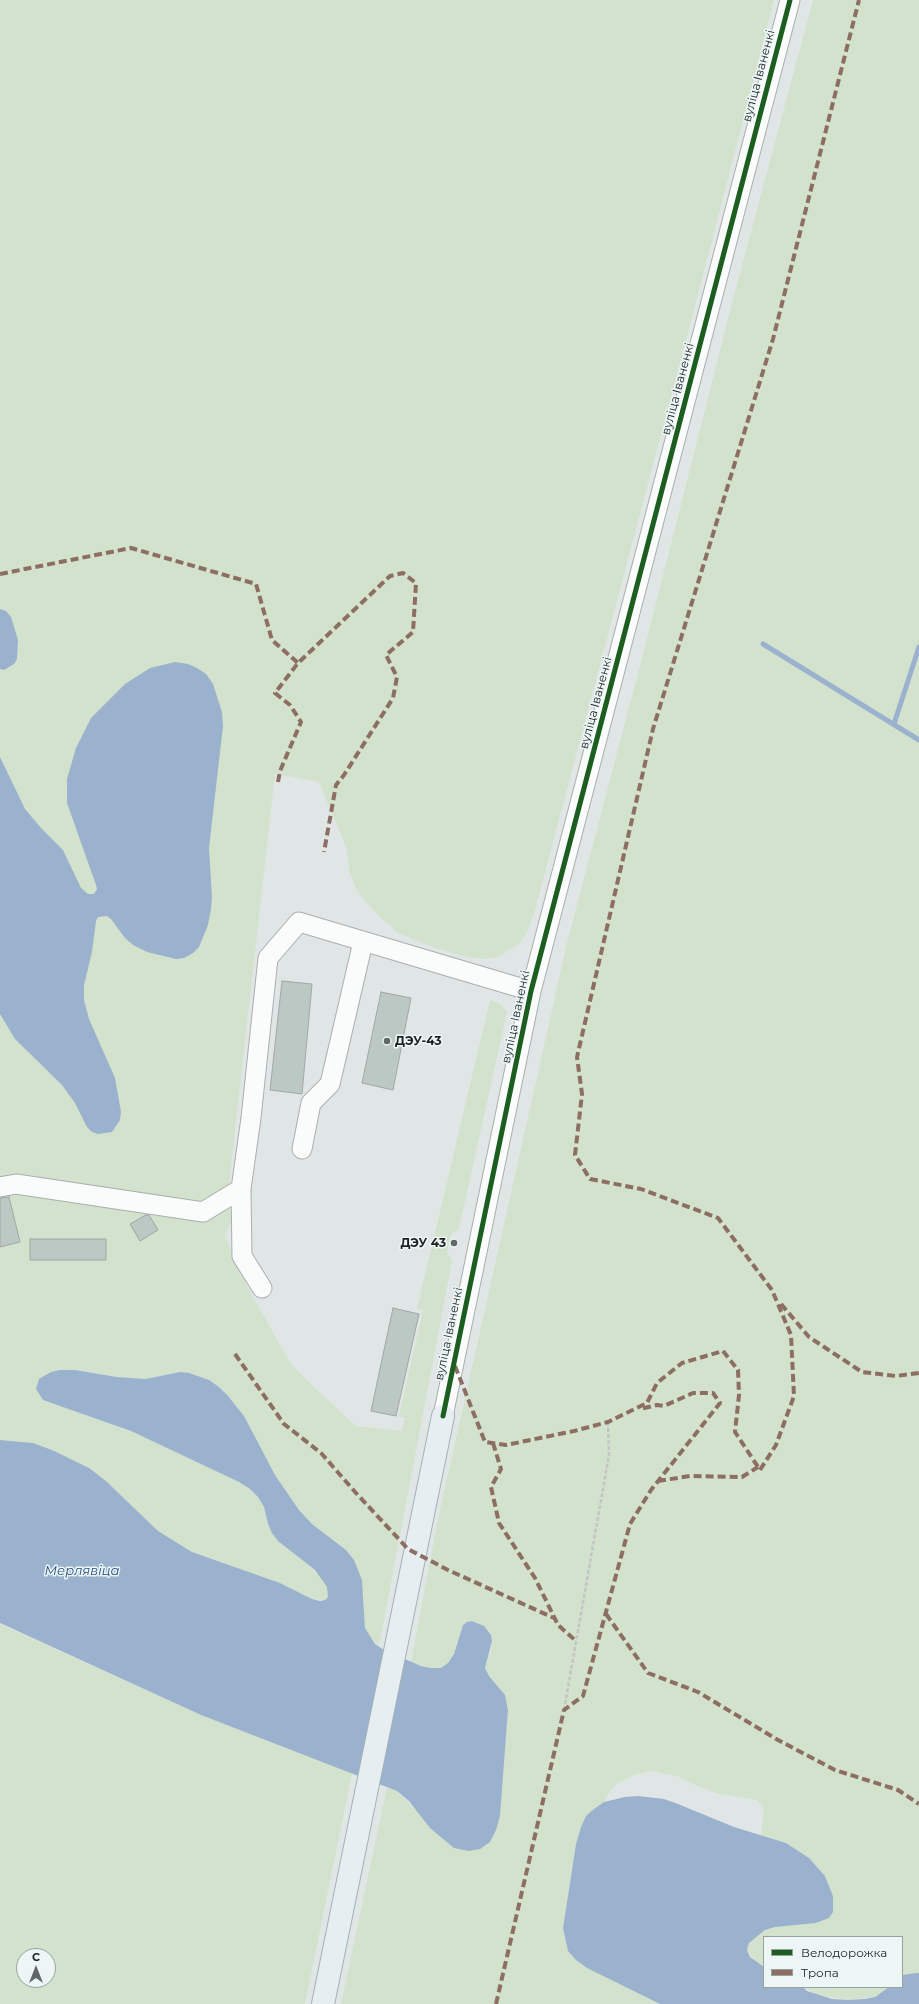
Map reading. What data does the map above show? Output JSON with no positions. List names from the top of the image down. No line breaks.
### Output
{"streets":{"street":["вуліца Іваненкі"]},"water":["Мерлявіца"],"places":["ДЭУ-43","ДЭУ 43"],"legend":["Велодорожка","Тропа"],"north":"top"}
